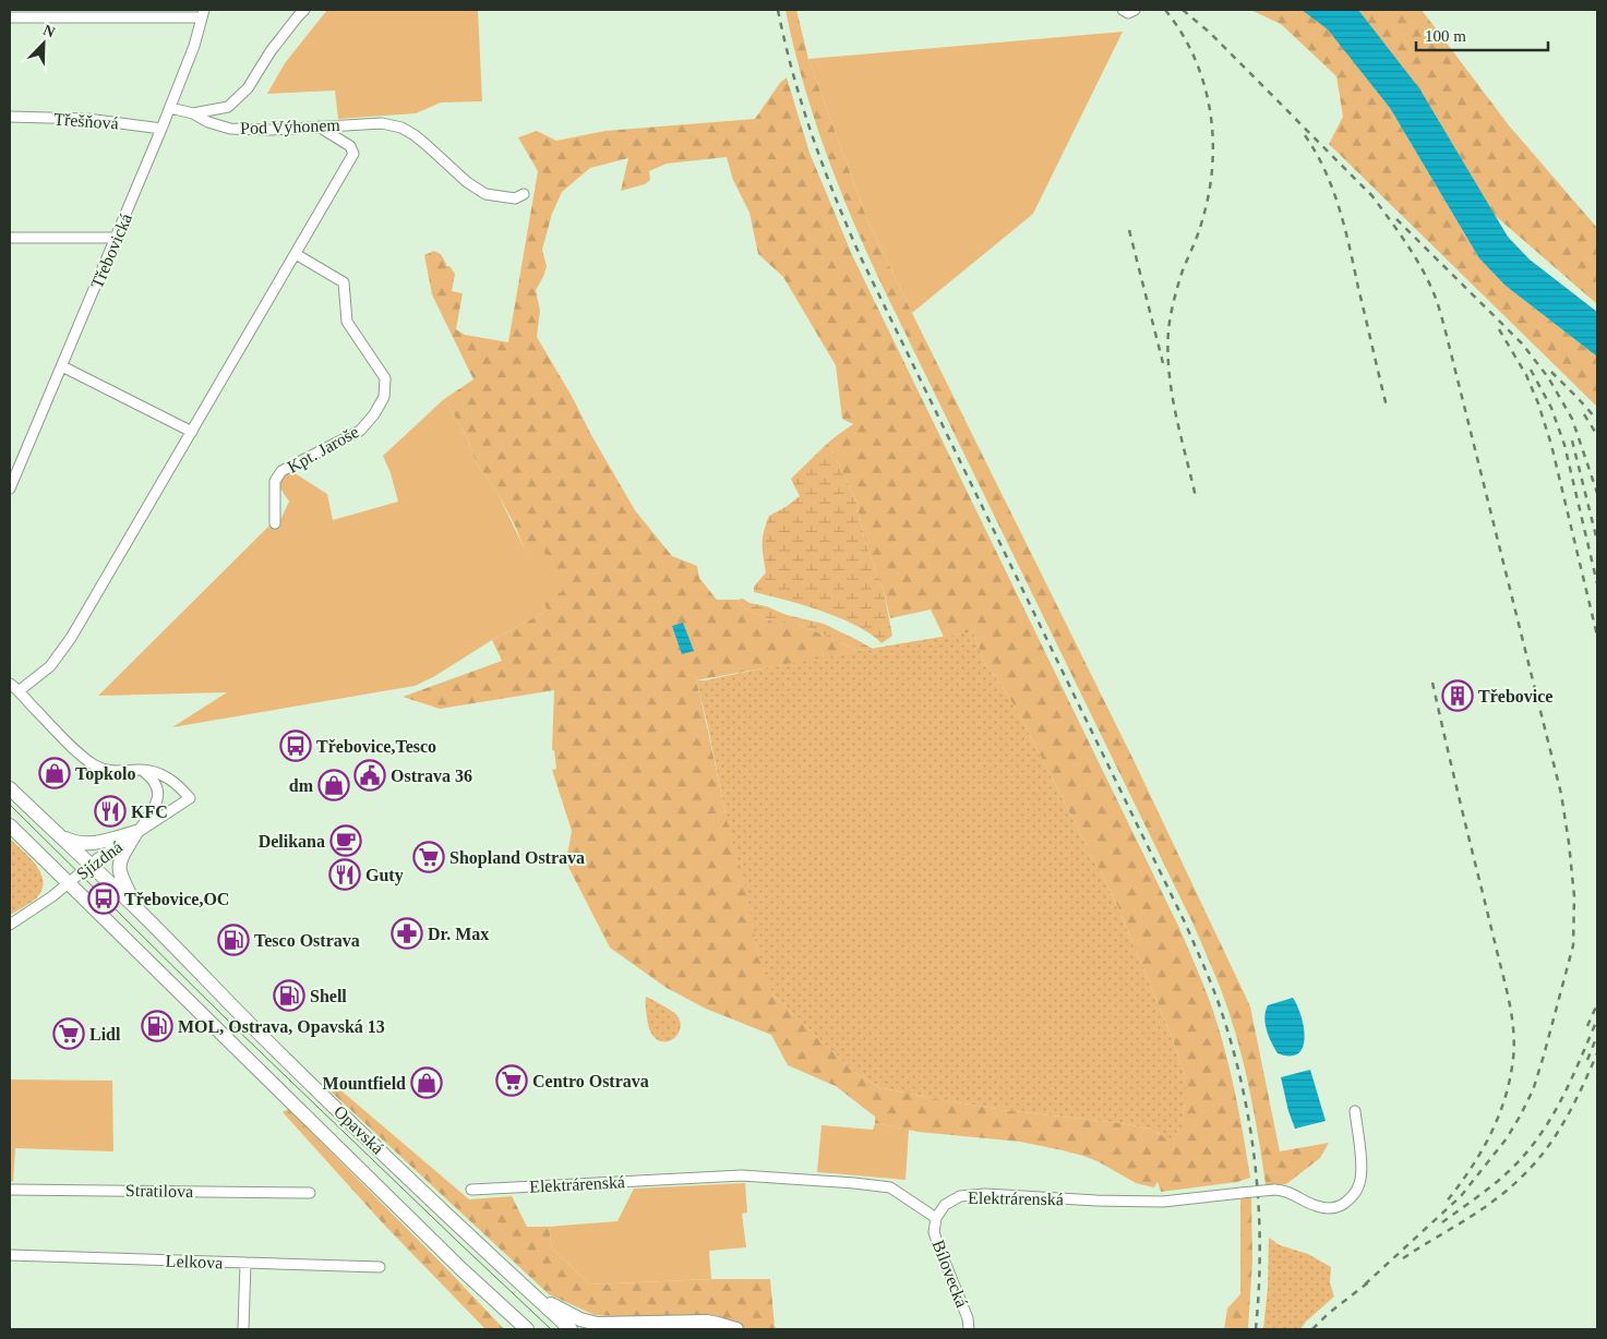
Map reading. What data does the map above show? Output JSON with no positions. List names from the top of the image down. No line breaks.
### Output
{"streets":{"main road":["Opavská"],"street":["Třešňová","Pod Výhonem","Třebovická","Kpt. Jaroše","Sjízdná","Elektrárenská","Stratilova","Lelkova","Bílovecká"]},"crossings":[["Třešňová","Třebovická"],["Pod Výhonem","Třebovická"],["Sjízdná","Opavská"],["Elektrárenská","Bílovecká"]],"places":{"building":["Třebovice"],"bus stop":["Třebovice,Tesco","Třebovice,OC"],"shop":["Topkolo","dm","Mountfield"],"public building":["Ostrava 36"],"restaurant":["KFC","Guty"],"cafe":["Delikana"],"supermarket":["Shopland Ostrava","Lidl","Centro Ostrava"],"pharmacy":["Dr. Max"],"fuel station":["Tesco Ostrava","Shell","MOL, Ostrava, Opavská 13"]},"scale_bar":"100 m","north":"top right"}
